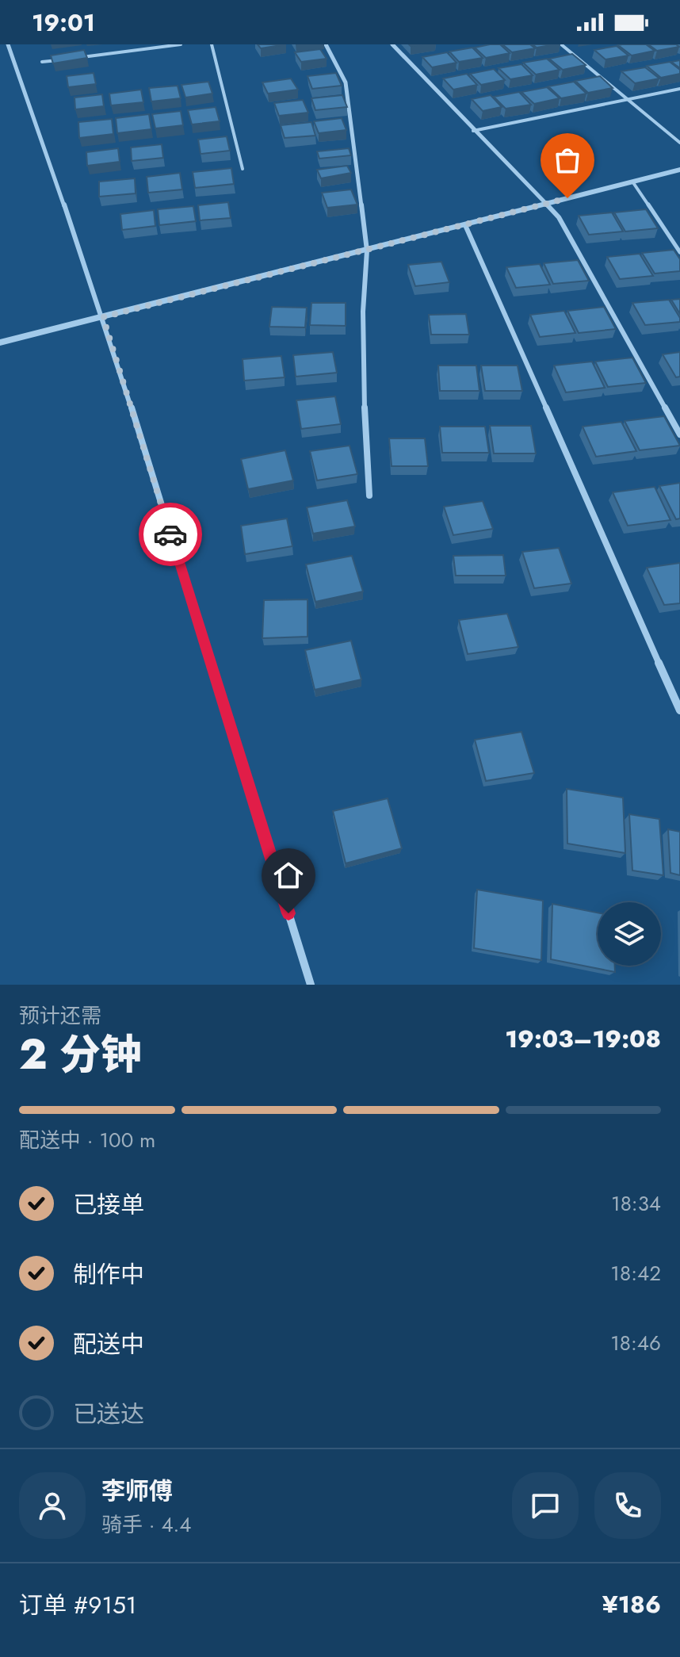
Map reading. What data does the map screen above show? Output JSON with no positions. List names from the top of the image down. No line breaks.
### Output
{"page":{"status":"19:01","heading":["2 分钟","预计还需","19:03–19:08"],"panel":["李师傅","骑手 · 4.4","订单 #9151","¥186"],"bar":"配送中 · 100 m","list":[["已接单","18:34"],["制作中","18:42"],["配送中","18:46"],"已送达"]}}
